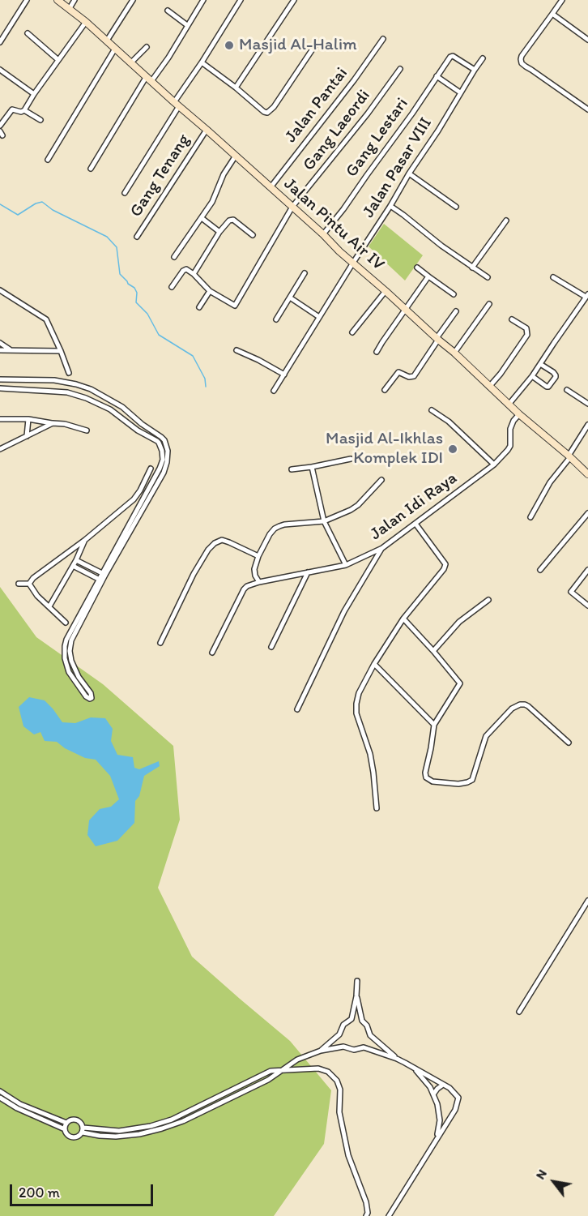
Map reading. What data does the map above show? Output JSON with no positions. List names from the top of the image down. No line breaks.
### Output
{"streets":{"main road":["Jalan Pintu Air IV"],"street":["Jalan Pantai","Gang Laeordi","Gang Lestari","Jalan Pasar VIII","Gang Tenang","Jalan Idi Raya"]},"crossings":[["Jalan Pantai","Jalan Pintu Air IV"],["Gang Laeordi","Jalan Pintu Air IV"],["Gang Lestari","Jalan Pasar VIII"],["Gang Lestari","Jalan Pintu Air IV"],["Jalan Pasar VIII","Jalan Pintu Air IV"],["Gang Tenang","Jalan Pintu Air IV"],["Jalan Pintu Air IV","Jalan Idi Raya"]],"places":["Masjid Al-Halim","Masjid Al-Ikhlas Komplek IDI"],"scale_bar":"200 m","north":"top left"}
